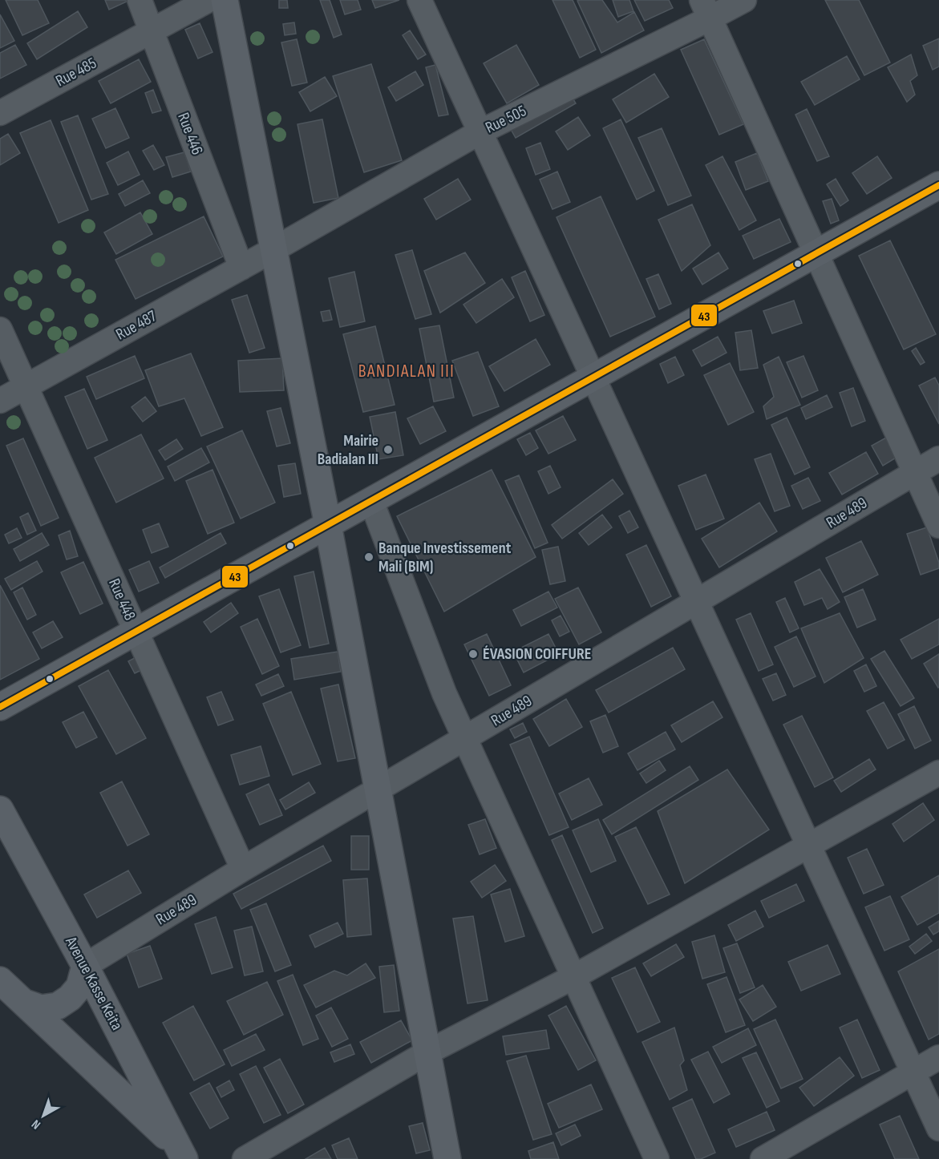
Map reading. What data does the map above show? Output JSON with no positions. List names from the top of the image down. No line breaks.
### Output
{"streets":{"main road":["Avenue Kasse Keita"],"street":["Rue 485","Rue 505","Rue 446","Rue 487","Rue 489","Rue 448"]},"crossings":[["Rue 485","Rue 446"],["Rue 505","Rue 487"],["Rue 446","Rue 487"],["Rue 487","Rue 448"],["Rue 489","Rue 448"],["Rue 489","Avenue Kasse Keita"]],"districts":["BANDIALAN III"],"places":["Mairie Badialan III","Banque Investissement Mali (BIM)","ÉVASION COIFFURE"],"lines":["transit line 43"],"north":"bottom left"}
